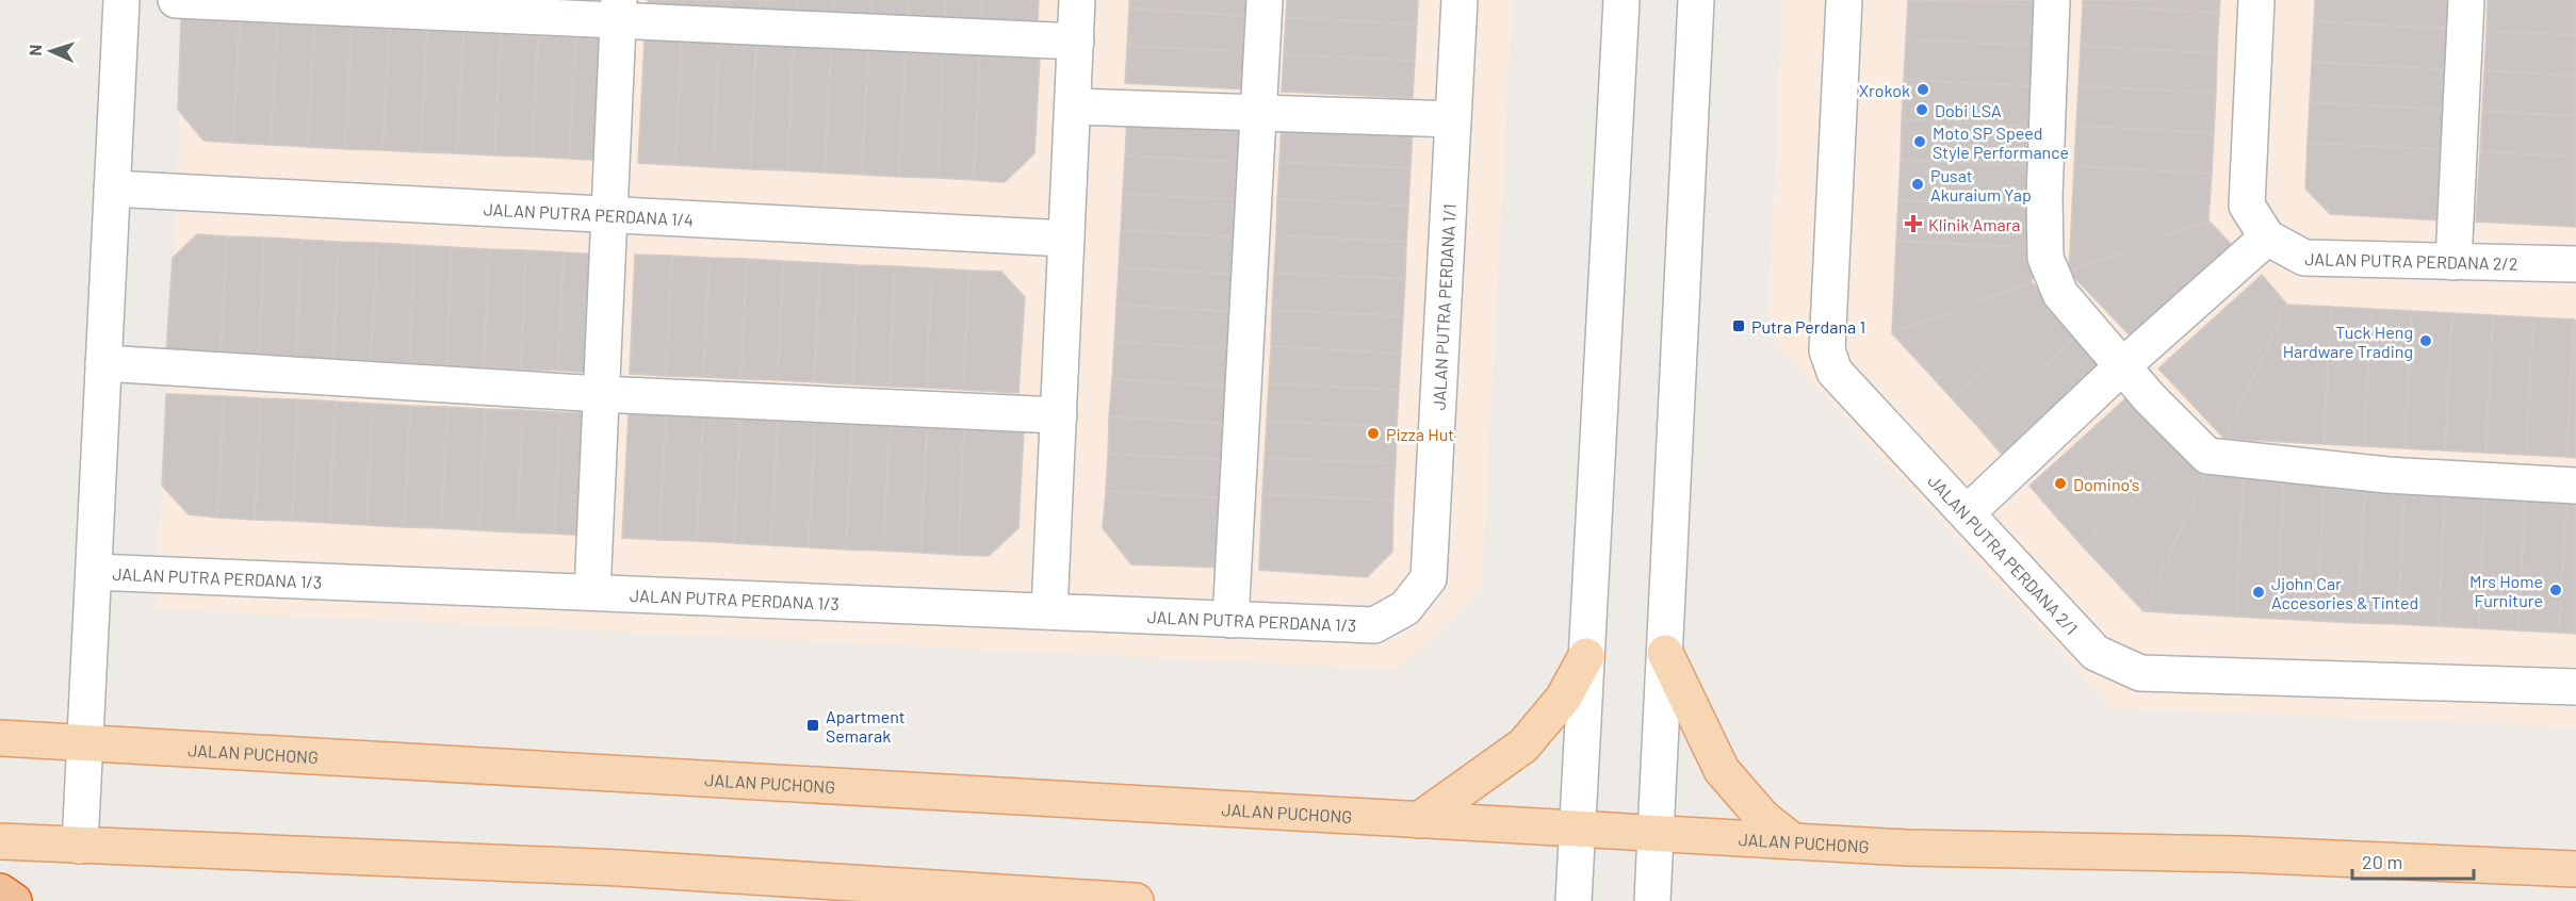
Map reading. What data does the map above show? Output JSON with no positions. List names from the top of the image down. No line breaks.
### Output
{"streets":{"main road":["JALAN PUCHONG"],"street":["JALAN PUTRA PERDANA 1/4","JALAN PUTRA PERDANA 2/2","JALAN PUTRA PERDANA 1/1","JALAN PUTRA PERDANA 2/1","JALAN PUTRA PERDANA 1/3"]},"crossings":[["JALAN PUTRA PERDANA 1/1","JALAN PUTRA PERDANA 1/3"]],"places":{"other":["Xrokok","Dobi LSA","Moto SP Speed Style Performance","Pusat Akuraium Yap","Tuck Heng Hardware Trading","Pizza Hut","Domino's","Mrs Home Furniture","Jjohn Car Accesories & Tinted"],"health":["Klinik Amara"],"transit":["Putra Perdana 1","Apartment Semarak"]},"scale_bar":"20 m","north":"left"}
